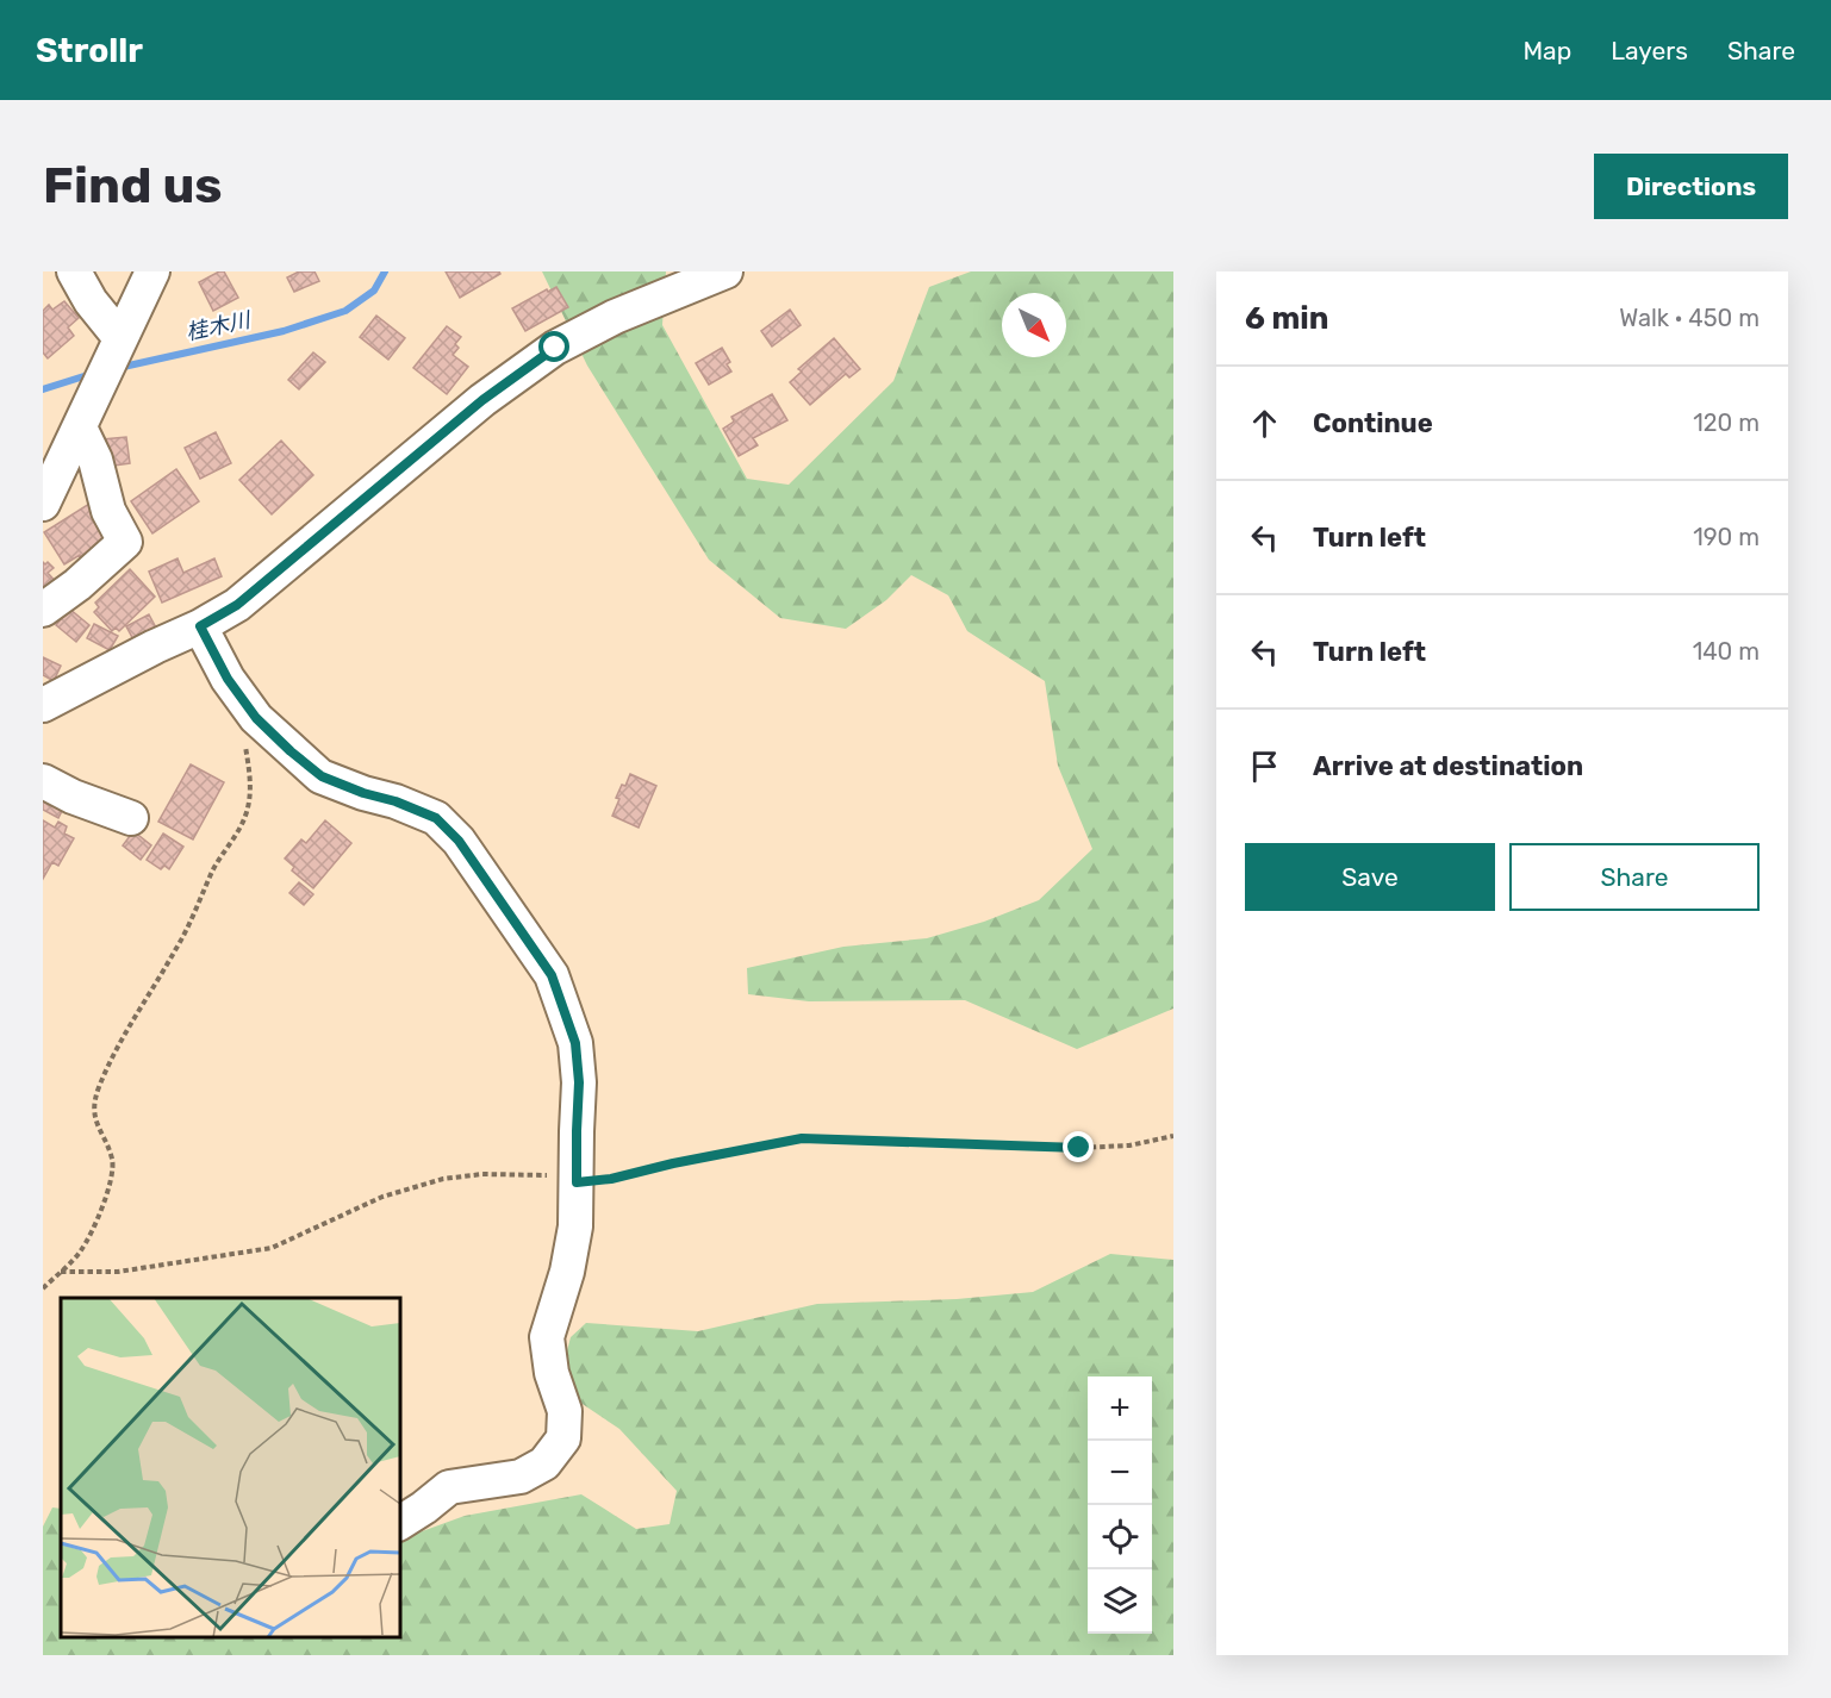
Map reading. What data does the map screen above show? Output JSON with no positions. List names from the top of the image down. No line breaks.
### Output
{"water":["桂木川"],"north":"bottom right","page":{"header":"Strollr","nav":["Map","Layers","Share"],"buttons":["Directions",["Save","Share"]],"title":"Find us","heading":["6 min","Walk · 450 m"],"list":[["Continue","120 m"],["Turn left","190 m"],["Turn left","140 m"],"Arrive at destination"],"map_buttons":["+","−"]}}
